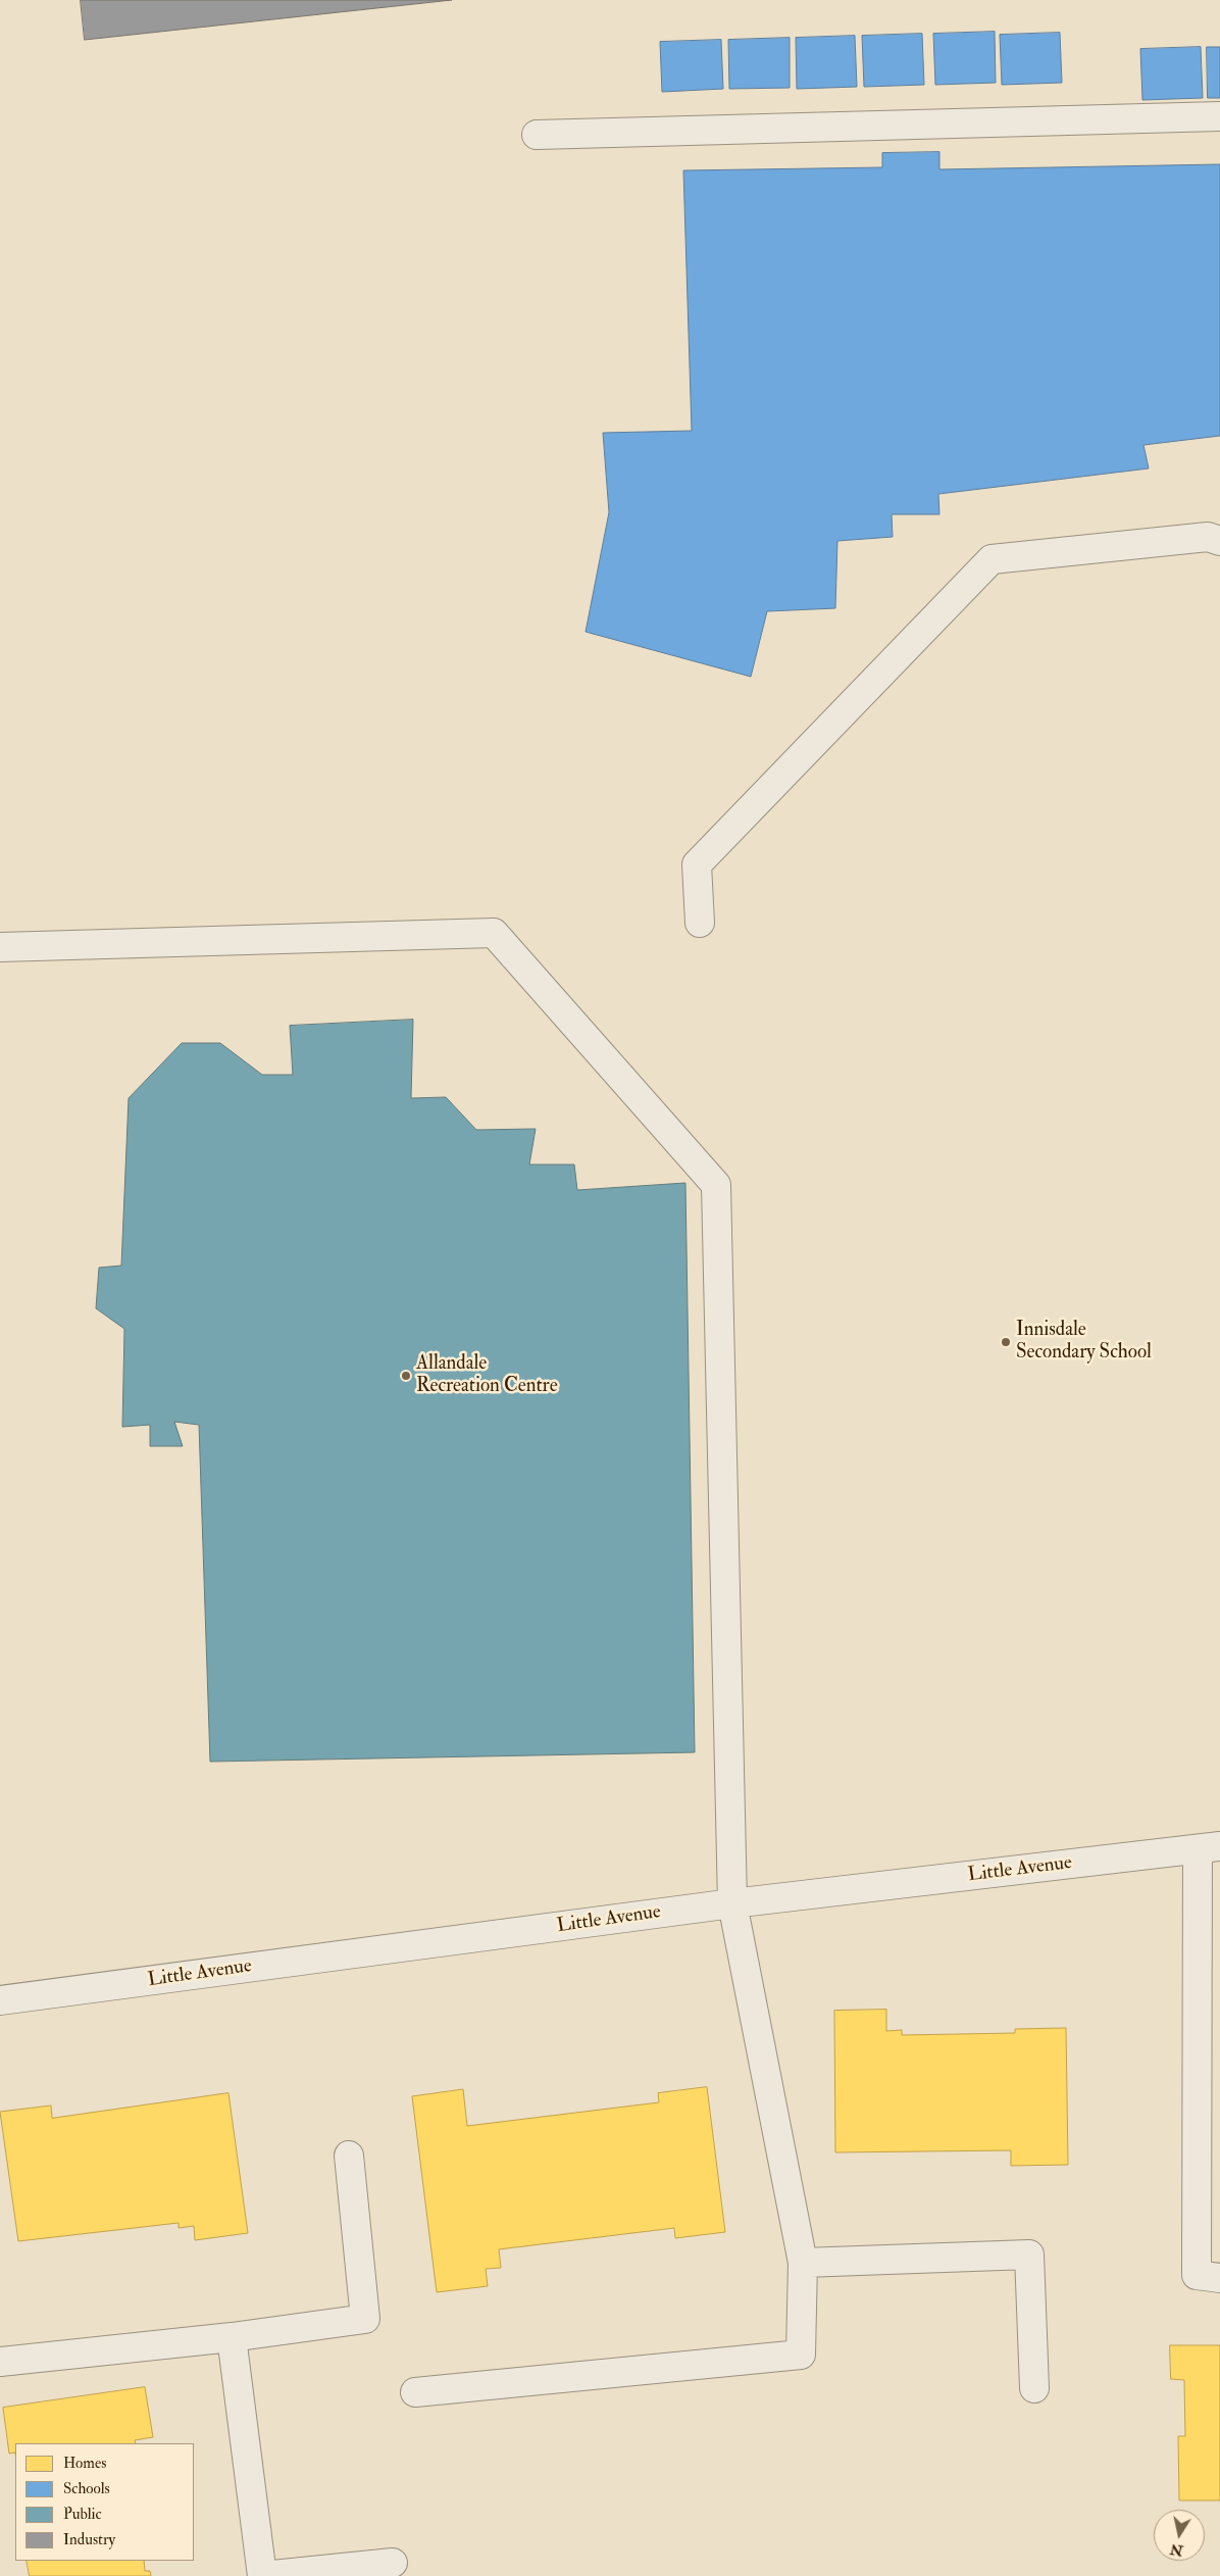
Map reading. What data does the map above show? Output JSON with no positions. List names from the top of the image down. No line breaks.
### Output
{"streets":{"street":["Little Avenue"]},"places":["Innisdale Secondary School","Allandale Recreation Centre"],"legend":["Homes","Schools","Public","Industry"],"north":"bottom"}
